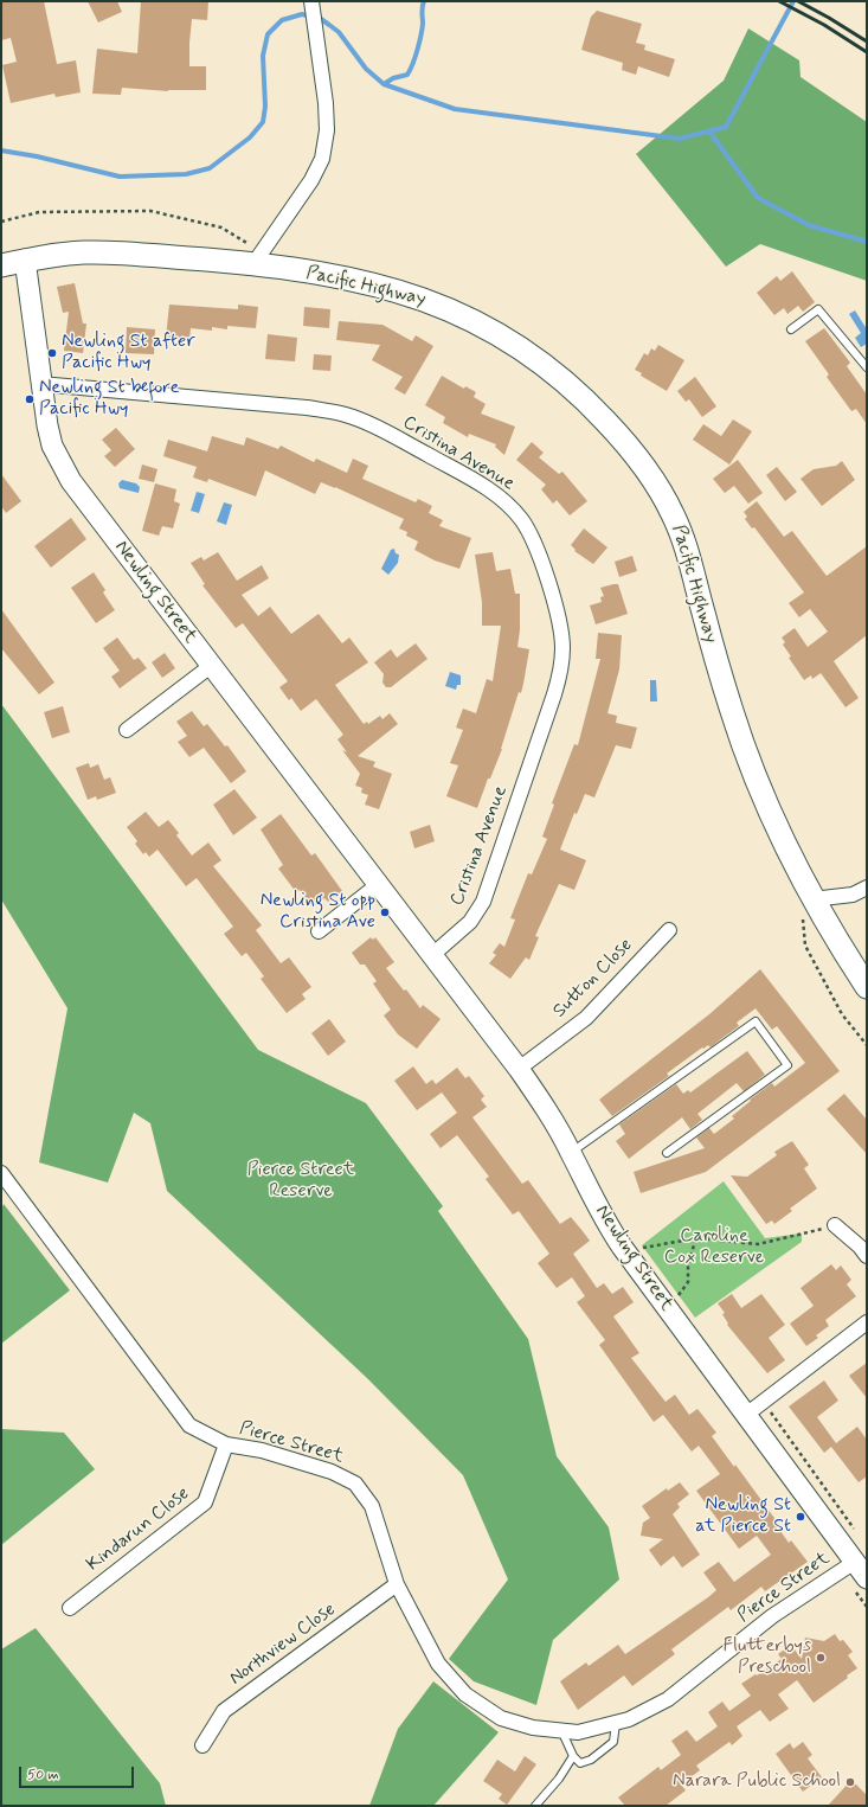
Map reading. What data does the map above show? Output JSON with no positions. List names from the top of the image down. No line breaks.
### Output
{"streets":{"main road":["Pacific Highway"],"street":["Cristina Avenue","Newling Street","Sutton Close","Pierce Street","Kindarun Close","Northview Close"]},"crossings":[["Pacific Highway","Newling Street"],["Cristina Avenue","Newling Street"],["Newling Street","Sutton Close"],["Newling Street","Pierce Street"],["Pierce Street","Kindarun Close"],["Pierce Street","Northview Close"]],"parks":["Pierce Street Reserve","Caroline Cox Reserve"],"places":["Newling St after Pacific Hwy","Newling St before Pacific Hwy","Newling St opp Cristina Ave","Newling St at Pierce St","Flutterbys Preschool","Narara Public School"],"scale_bar":"50 m"}
